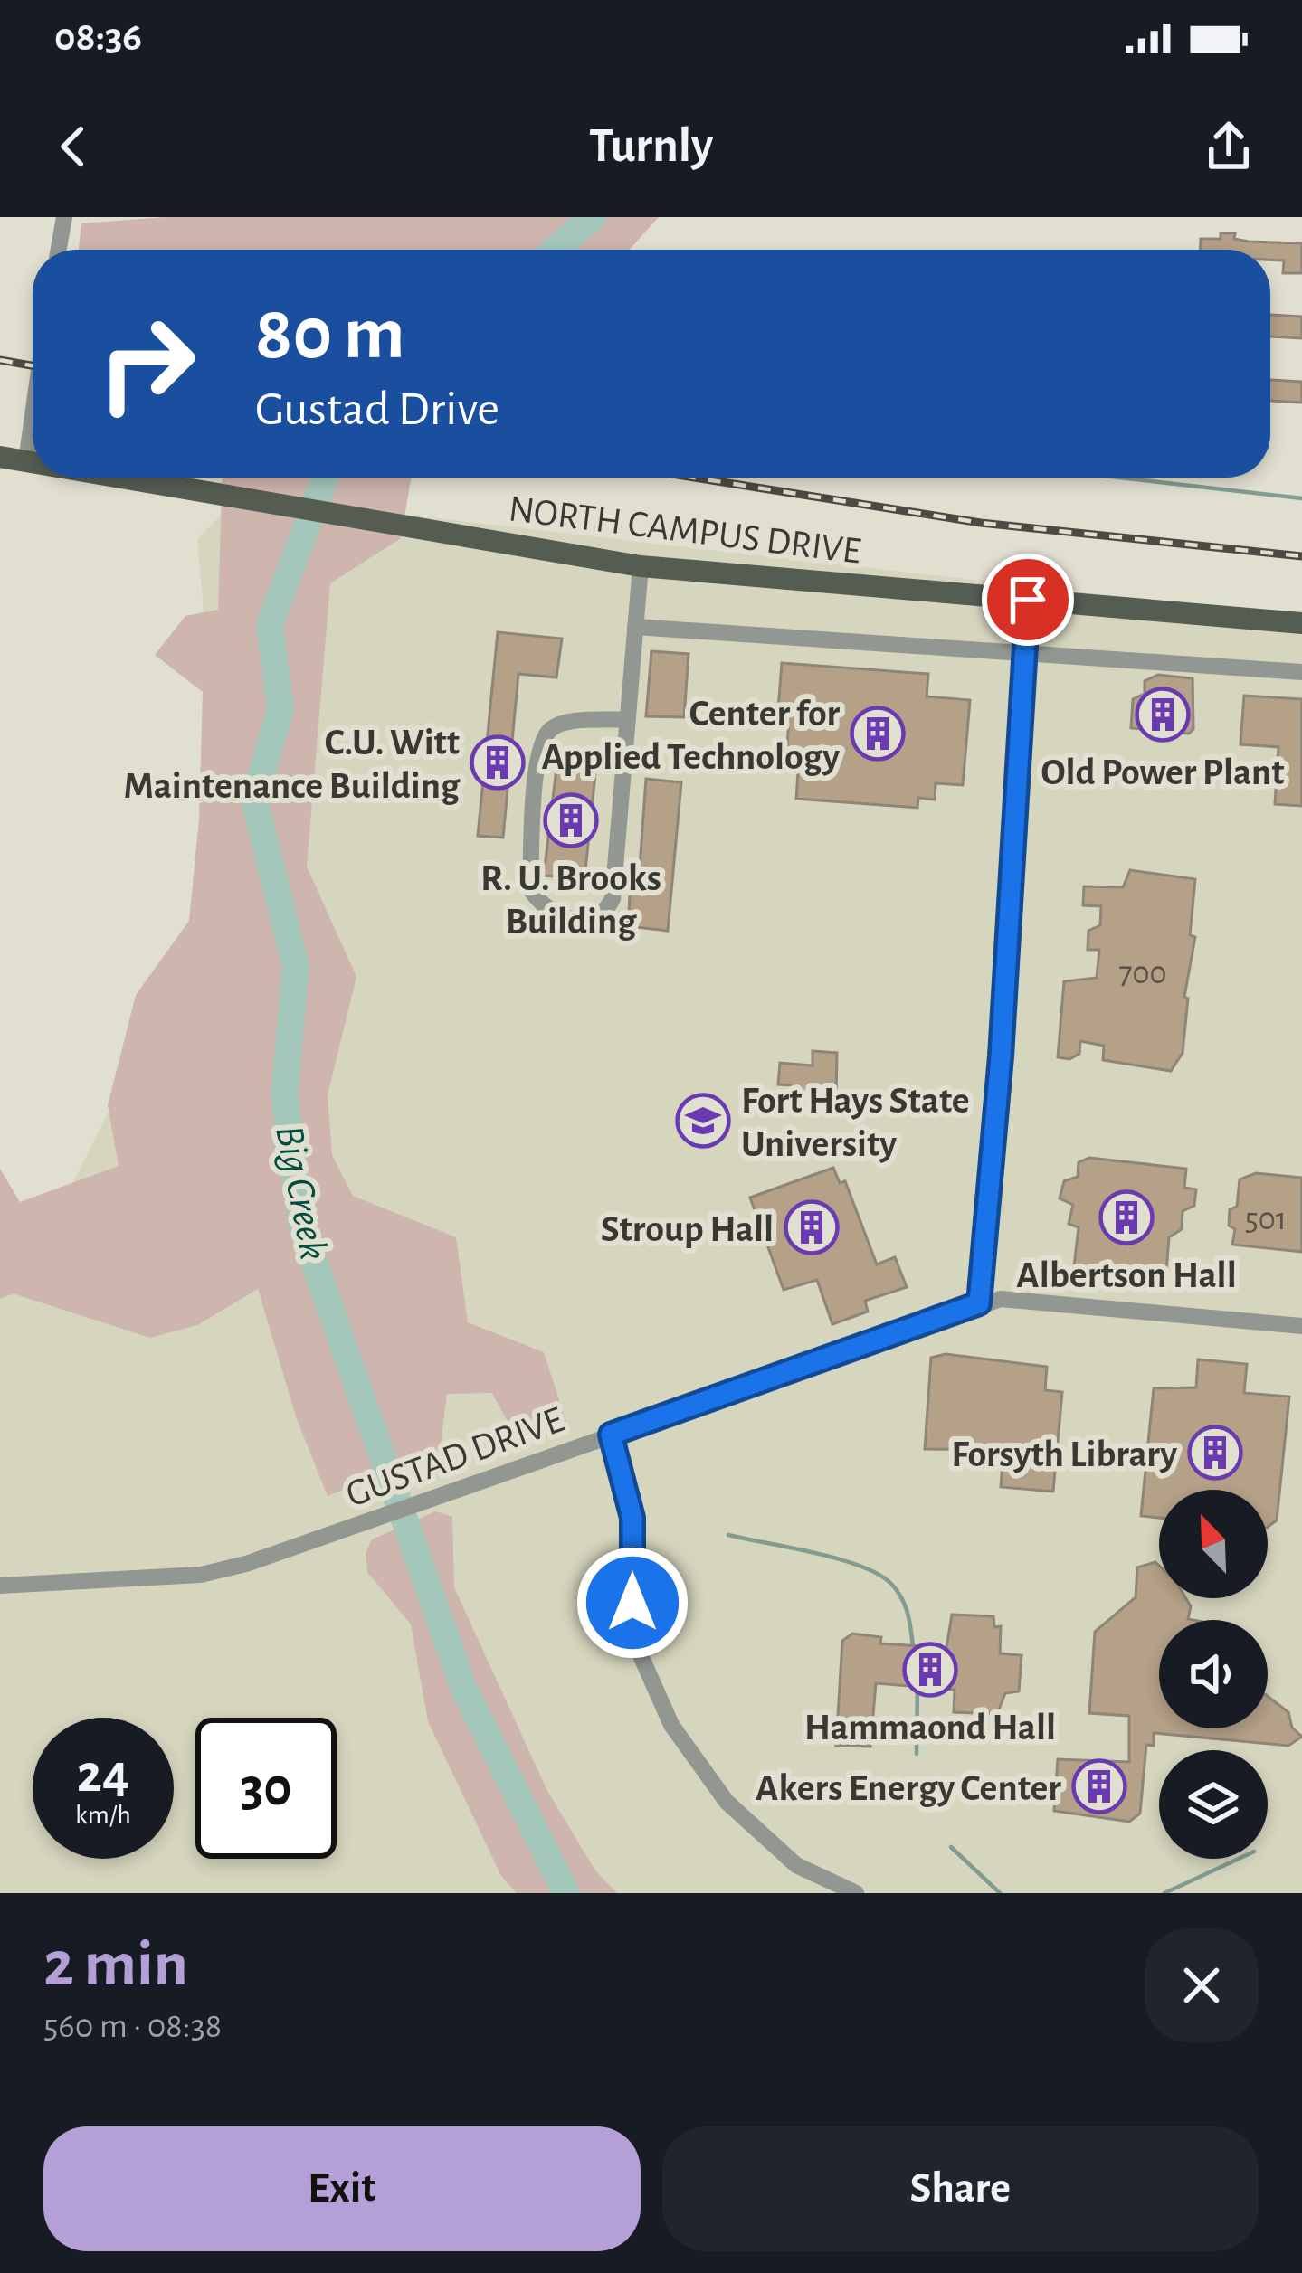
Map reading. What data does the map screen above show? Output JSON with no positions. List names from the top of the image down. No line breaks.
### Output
{"streets":{"main road":["NORTH CAMPUS DRIVE"],"street":["GUSTAD DRIVE"]},"water":["Big Creek"],"places":{"building":["Old Power Plant","Center for Applied Technology","C.U. Witt Maintenance Building","R. U. Brooks Building","Albertson Hall","Stroup Hall","Forsyth Library","Hammaond Hall","Akers Energy Center"],"school or university":["Fort Hays State University"]},"house_numbers":["700","501"],"north":"top left","page":{"status":"08:36","header":"Turnly","turn":["80 m","Gustad Drive"],"speed":"24 km/h","limit":"30","heading":["2 min","560 m · 08:38"],"buttons":["Exit","Share"]}}
